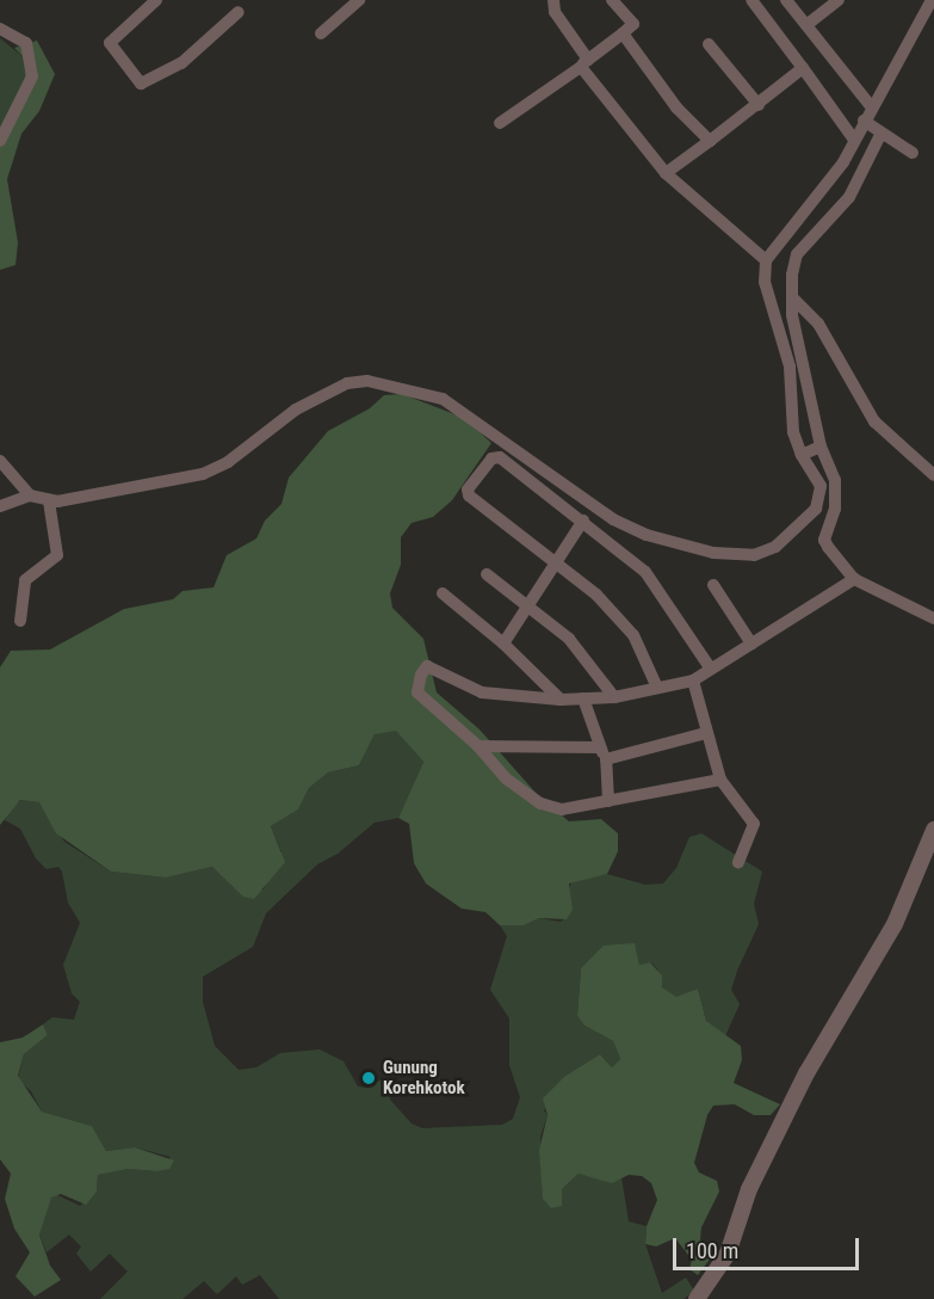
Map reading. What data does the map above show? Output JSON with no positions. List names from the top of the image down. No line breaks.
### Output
{"places":["Gunung Korehkotok"],"scale_bar":"100 m"}
